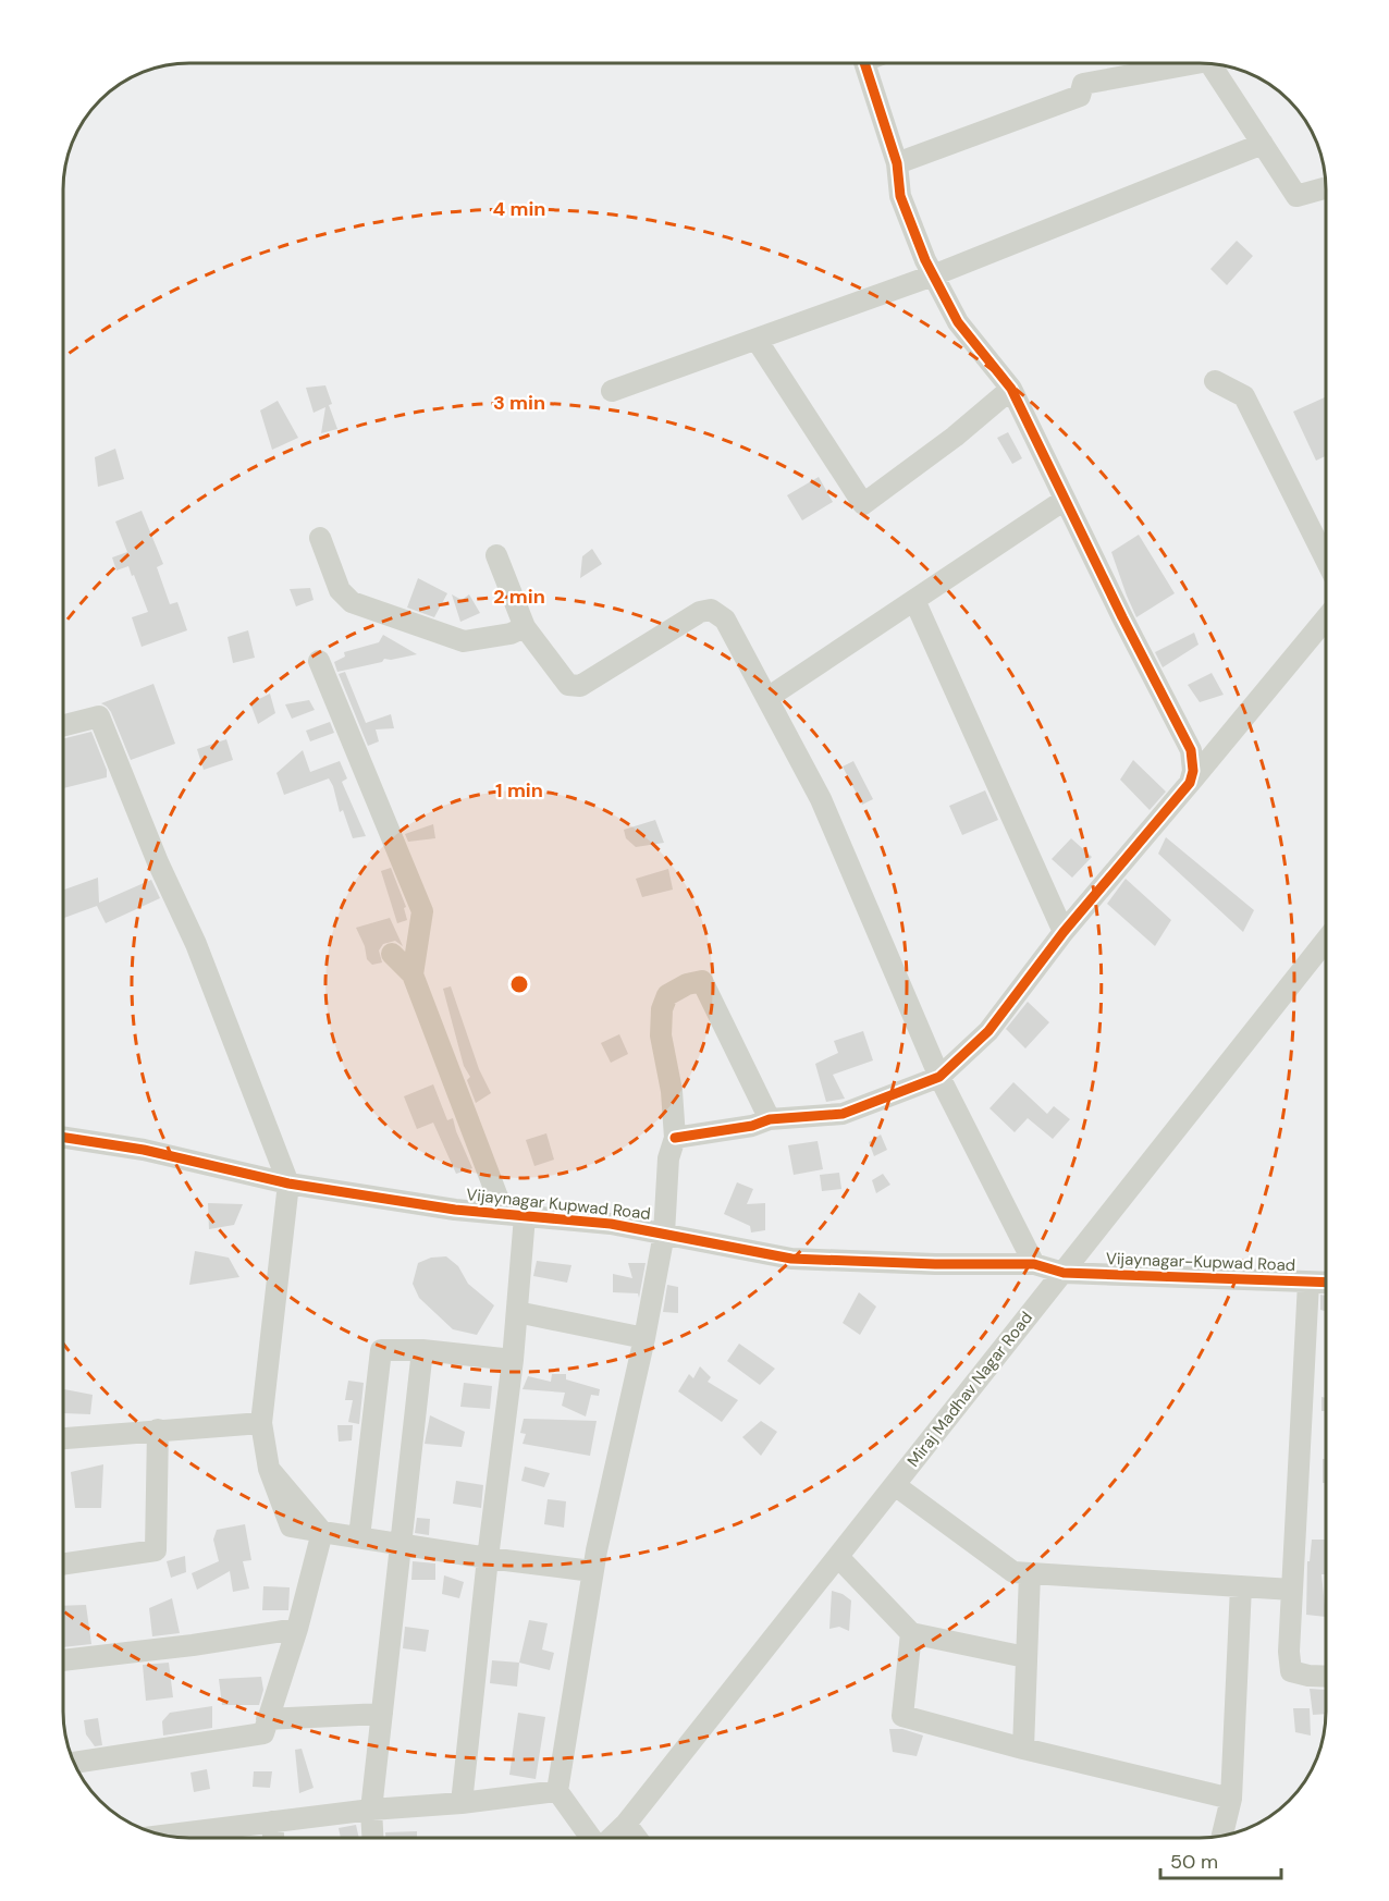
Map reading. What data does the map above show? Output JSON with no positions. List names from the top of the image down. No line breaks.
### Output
{"streets":{"street":["Vijaynagar Kupwad Road","Vijaynagar-Kupwad Road","Miraj Madhav Nagar Road"]},"crossings":[["Vijaynagar Kupwad Road","Vijaynagar-Kupwad Road"],["Vijaynagar Kupwad Road","Miraj Madhav Nagar Road"],["Vijaynagar-Kupwad Road","Miraj Madhav Nagar Road"]],"scale_bar":"50 m","rings":["4 min","3 min","2 min","1 min"]}
